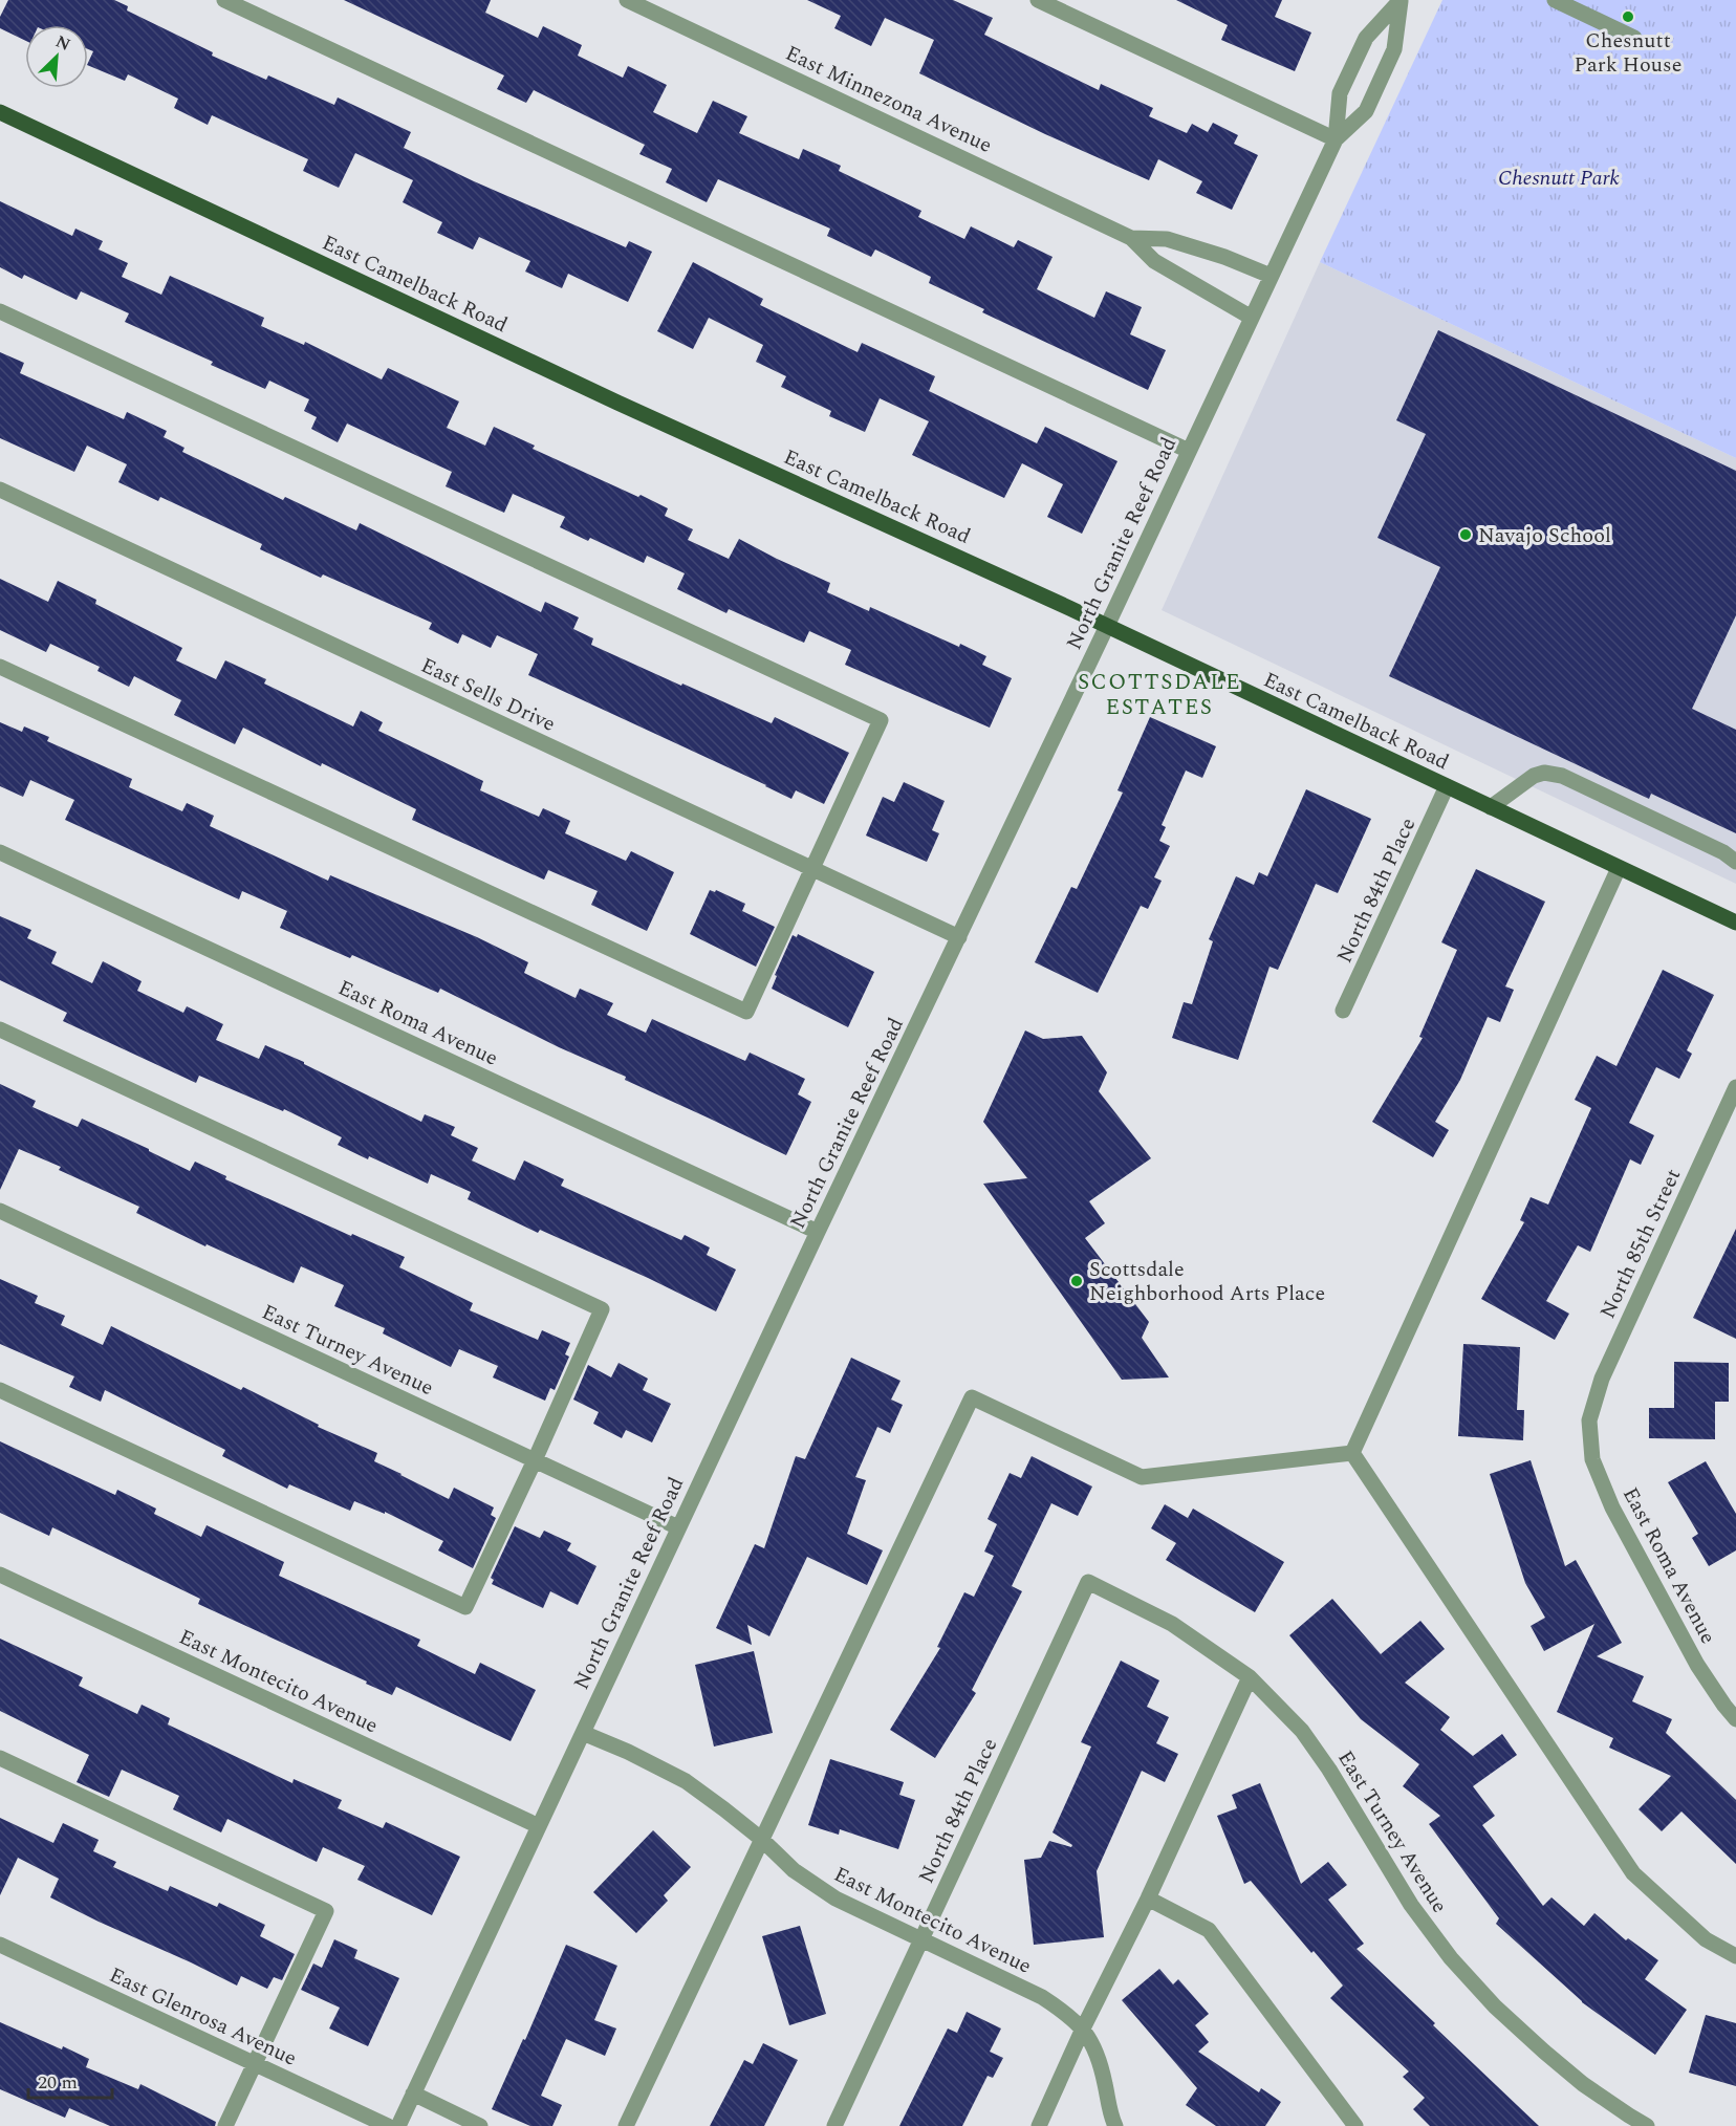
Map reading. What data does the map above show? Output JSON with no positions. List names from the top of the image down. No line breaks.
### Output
{"streets":{"main road":["East Camelback Road"],"street":["East Minnezona Avenue","North Granite Reef Road","East Sells Drive","North 84th Place","East Roma Avenue","North 85th Street","East Turney Avenue","East Montecito Avenue","East Glenrosa Avenue"]},"crossings":[["East Minnezona Avenue","North Granite Reef Road"],["East Camelback Road","North Granite Reef Road"],["East Camelback Road","North 84th Place"],["North Granite Reef Road","East Sells Drive"],["North Granite Reef Road","East Roma Avenue"],["North Granite Reef Road","East Turney Avenue"],["North Granite Reef Road","East Montecito Avenue"],["North 84th Place","East Turney Avenue"],["North 84th Place","East Montecito Avenue"],["East Roma Avenue","North 85th Street"]],"districts":["SCOTTSDALE ESTATES"],"parks":["Chesnutt Park"],"places":["Chesnutt Park House","Navajo School","Scottsdale Neighborhood Arts Place"],"scale_bar":"20 m","north":"top right"}
